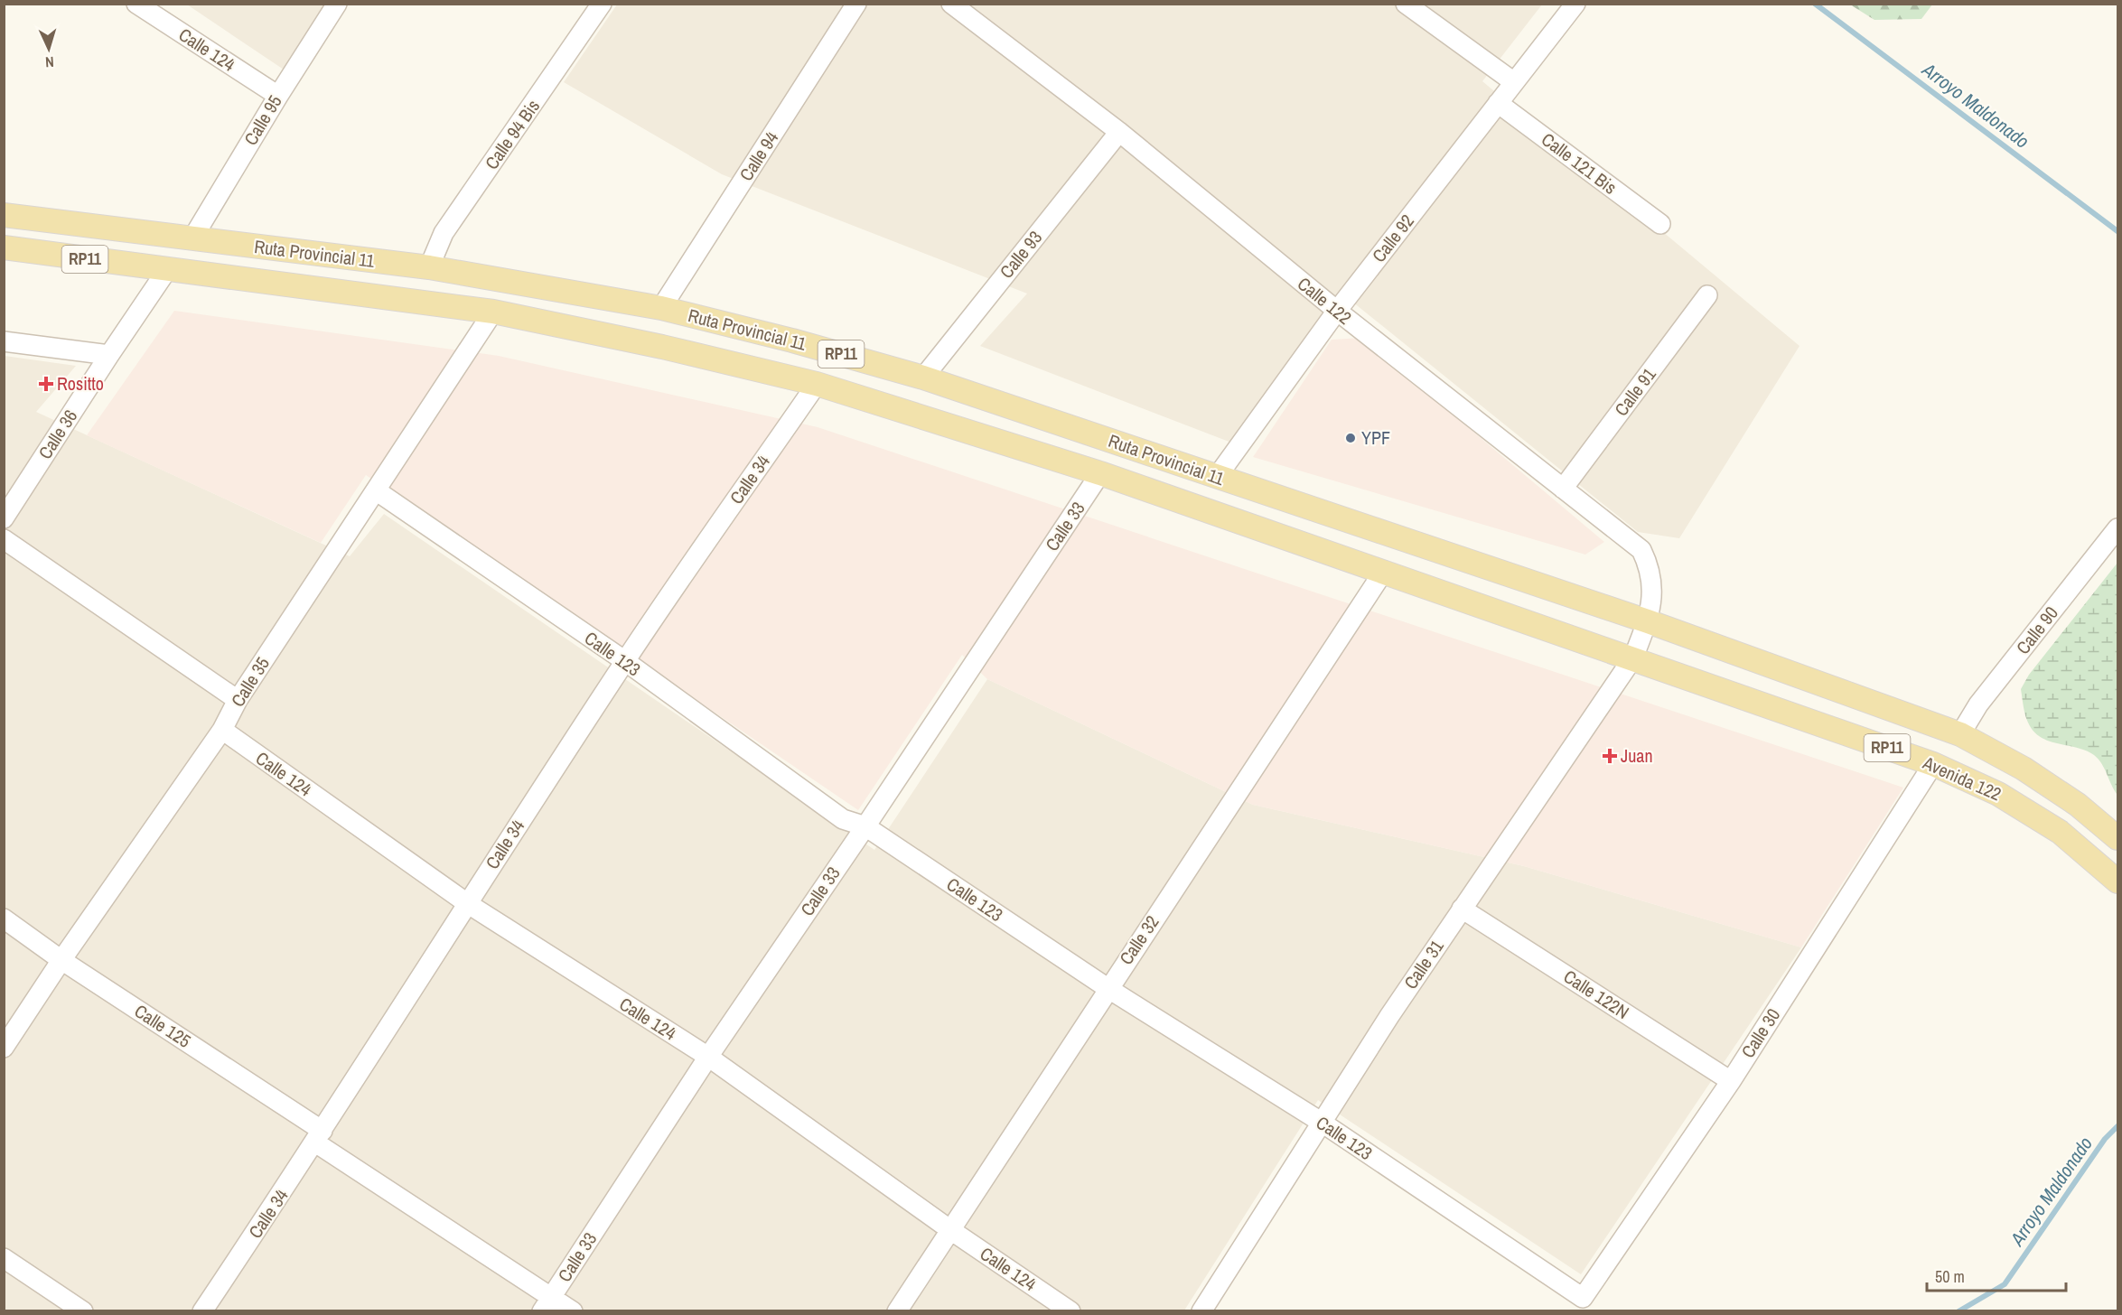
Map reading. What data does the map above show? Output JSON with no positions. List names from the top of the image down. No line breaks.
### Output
{"streets":{"main road":["Ruta Provincial 11","RP11","Avenida 122"],"street":["Calle 124","Calle 95","Calle 94 Bis","Calle 94","Calle 121 Bis","Calle 92","Calle 93","Calle 122","Calle 91","Calle 36","Calle 34","Calle 33","Calle 90","Calle 123","Calle 35","Calle 32","Calle 31","Calle 122N","Calle 125","Calle 30"]},"crossings":[["Calle 124","Calle 95"],["Calle 124","Calle 34"],["Calle 124","Calle 33"],["Calle 124","Calle 35"],["Calle 124","Calle 32"],["Calle 95","Ruta Provincial 11"],["Calle 94 Bis","Ruta Provincial 11"],["Calle 94","Ruta Provincial 11"],["Calle 121 Bis","Calle 92"],["Calle 92","Ruta Provincial 11"],["Calle 92","Calle 122"],["Ruta Provincial 11","Calle 93"],["Ruta Provincial 11","Calle 122"],["Ruta Provincial 11","Calle 36"],["Ruta Provincial 11","Calle 34"],["Ruta Provincial 11","Calle 33"],["Ruta Provincial 11","Calle 35"],["Ruta Provincial 11","Avenida 122"],["Ruta Provincial 11","Calle 32"],["Ruta Provincial 11","Calle 31"],["Calle 93","Calle 122"],["Calle 122","Calle 91"],["Calle 122","Avenida 122"],["Calle 122","Calle 31"],["Calle 34","Calle 123"],["Calle 34","Calle 125"],["Calle 33","Calle 123"],["Calle 33","Calle 125"],["Calle 90","Avenida 122"],["Calle 123","Calle 35"],["Calle 123","Calle 32"],["Calle 123","Calle 31"],["Calle 123","Calle 30"],["Calle 35","Calle 125"],["Avenida 122","Calle 31"],["Avenida 122","Calle 30"],["Calle 31","Calle 122N"],["Calle 122N","Calle 30"]],"water":["Arroyo Maldonado"],"places":{"health":["Rositto","Juan"],"other":["YPF"]},"scale_bar":"50 m","north":"bottom"}
